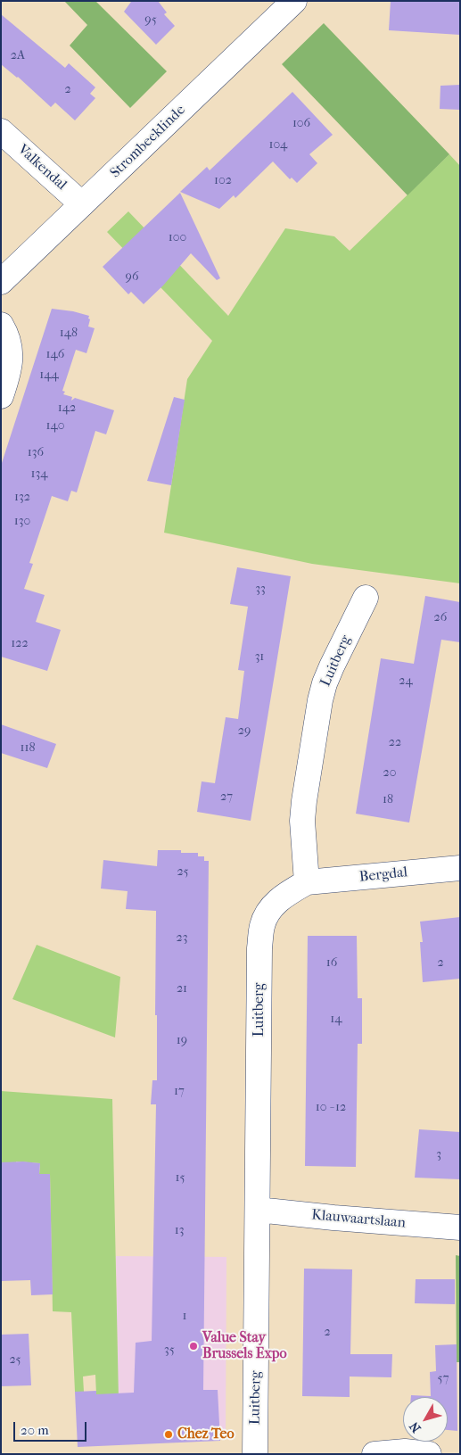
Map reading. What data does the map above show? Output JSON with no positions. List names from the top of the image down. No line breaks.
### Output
{"streets":{"street":["Strombeeklinde","Valkendal","Luitberg","Bergdal","Klauwaartslaan"]},"crossings":[["Strombeeklinde","Valkendal"],["Luitberg","Bergdal"],["Luitberg","Klauwaartslaan"]],"places":["Value Stay Brussels Expo","Chez Teo"],"house_numbers":["95","2A","2","106","104","102","100","96","148","146","144","142","140","136","134","132","130","33","26","122","31","24","29","22","118","20","27","18","25","23","16","2","21","14","19","17","10 - 12","3","15","13","1","2","35","25","57"],"scale_bar":"20 m","north":"bottom left"}
